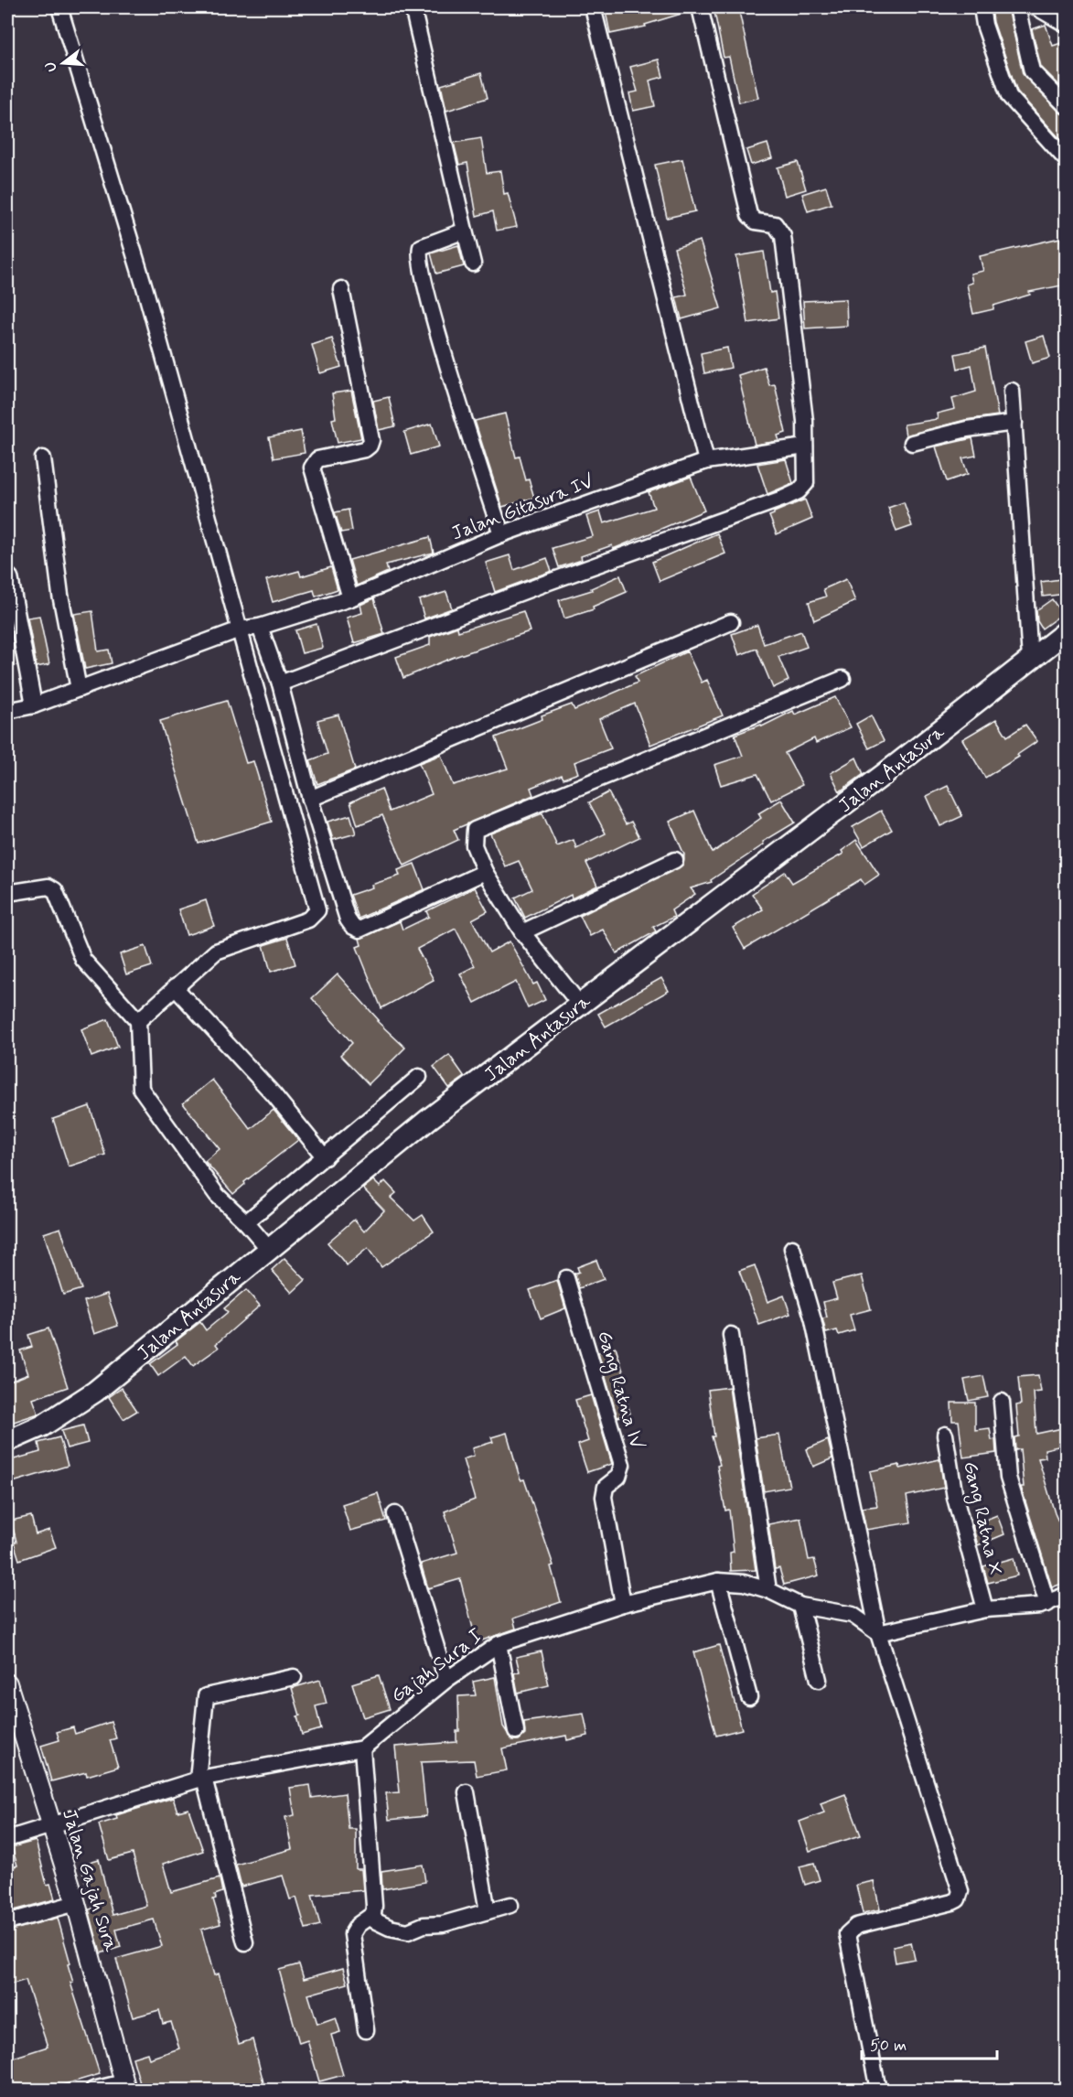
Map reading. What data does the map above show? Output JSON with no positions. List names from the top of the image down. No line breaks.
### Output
{"streets":{"main road":["Jalan Antasura"],"street":["Jalan Gitasura IV","Gang Ratna IV","Gang Ratna X","Gajah Sura I","Jalan Gajah Sura"]},"crossings":[["Gang Ratna IV","Gajah Sura I"],["Gajah Sura I","Jalan Gajah Sura"]],"scale_bar":"50 m","north":"left"}
